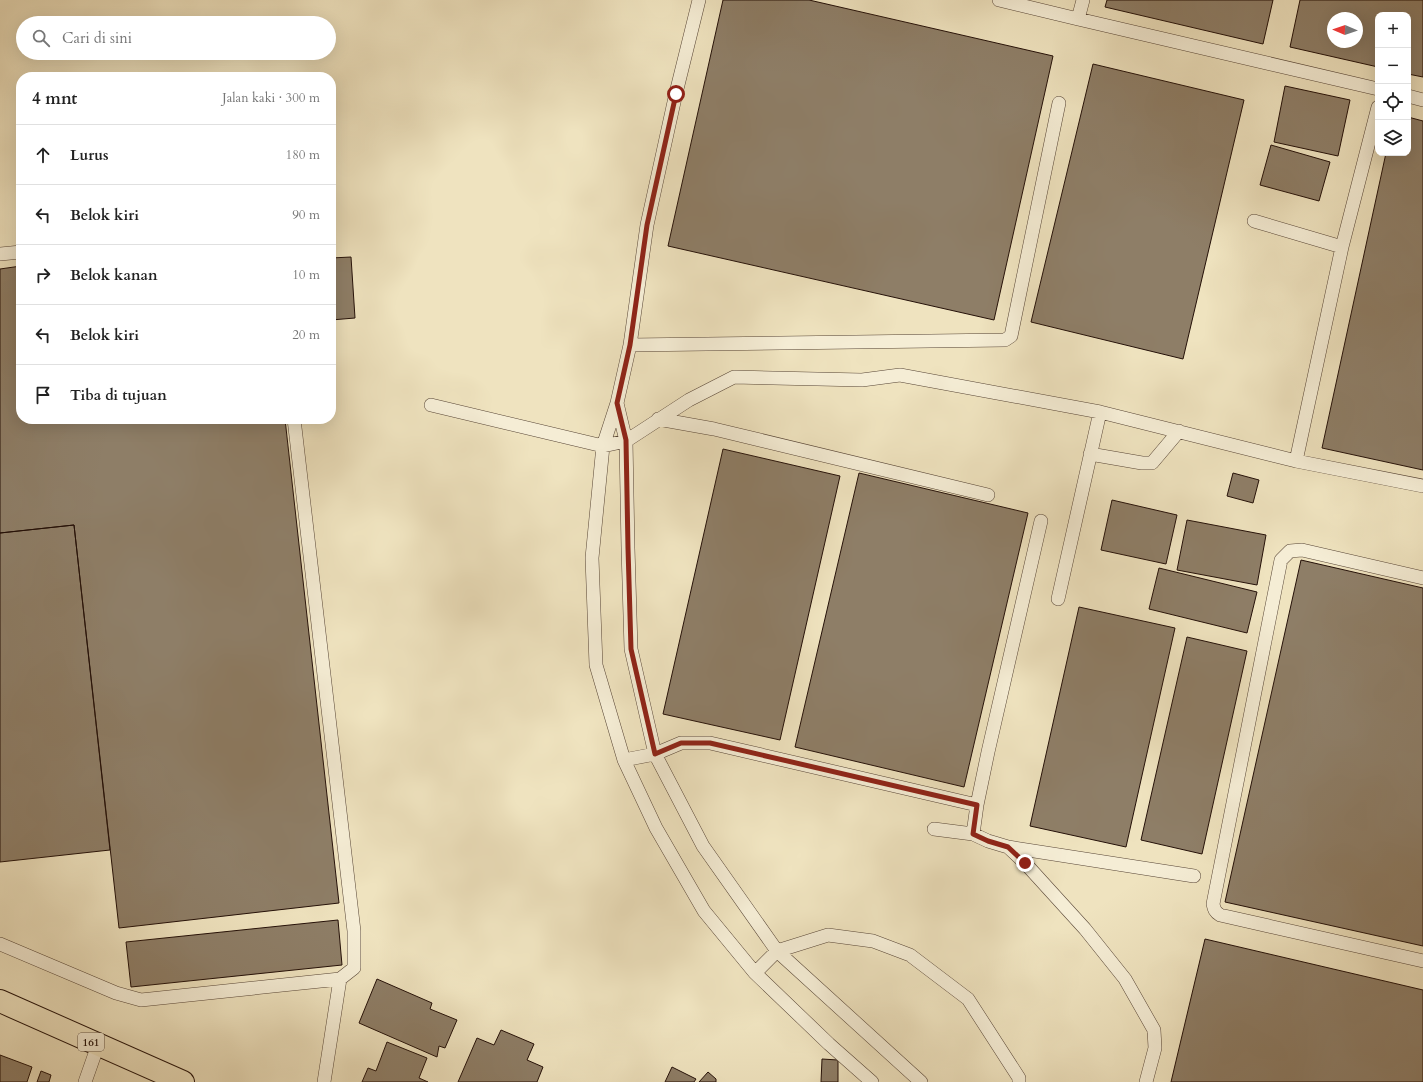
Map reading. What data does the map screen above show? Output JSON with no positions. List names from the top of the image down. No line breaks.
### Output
{"streets":{"main road":["161"]},"north":"left","page":{"map_buttons":["+","−"],"search":"Cari di sini","heading":["4 mnt","Jalan kaki · 300 m"],"list":[["Lurus","180 m"],["Belok kiri","90 m"],["Belok kanan","10 m"],["Belok kiri","20 m"],"Tiba di tujuan"]}}
